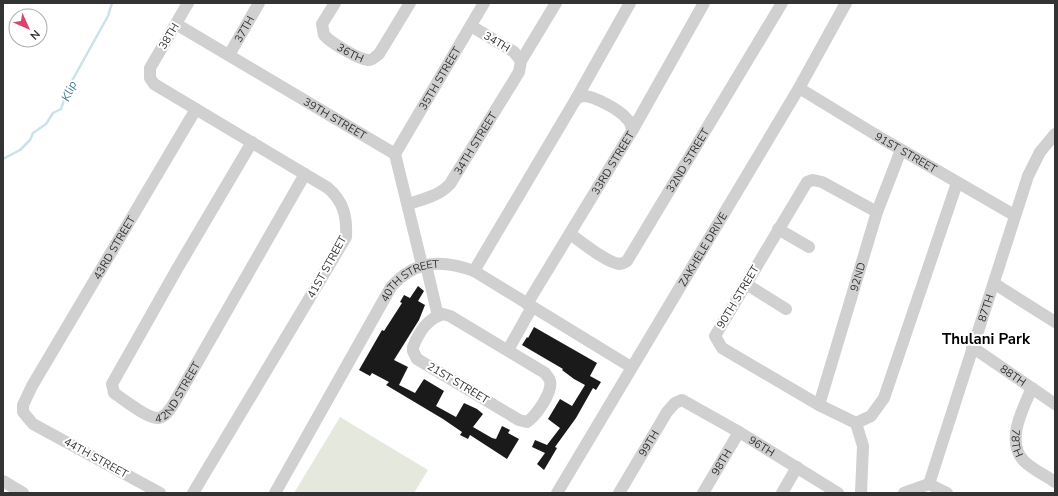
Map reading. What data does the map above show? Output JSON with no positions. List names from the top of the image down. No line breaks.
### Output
{"streets":{"street":["37TH","38TH","34TH","36TH","35TH STREET","39TH STREET","34TH STREET","91ST STREET","32ND STREET","33RD STREET","43RD STREET","ZAKHELE DRIVE","41ST STREET","92ND","40TH STREET","90TH STREET","87TH","88TH","21ST STREET","42ND STREET","78TH","99TH","96TH","44TH STREET","98TH"]},"crossings":[["37TH","39TH STREET"],["38TH","39TH STREET"],["38TH","41ST STREET"],["34TH","35TH STREET"],["34TH","34TH STREET"],["35TH STREET","39TH STREET"],["91ST STREET","ZAKHELE DRIVE"],["91ST STREET","92ND"],["91ST STREET","87TH"],["32ND STREET","33RD STREET"],["33RD STREET","40TH STREET"],["33RD STREET","21ST STREET"],["43RD STREET","41ST STREET"],["43RD STREET","44TH STREET"],["ZAKHELE DRIVE","40TH STREET"],["41ST STREET","42ND STREET"],["92ND","90TH STREET"],["87TH","88TH"],["88TH","78TH"],["99TH","96TH"],["96TH","98TH"]],"districts":["Thulani Park"],"water":["Klip"],"north":"bottom right"}
